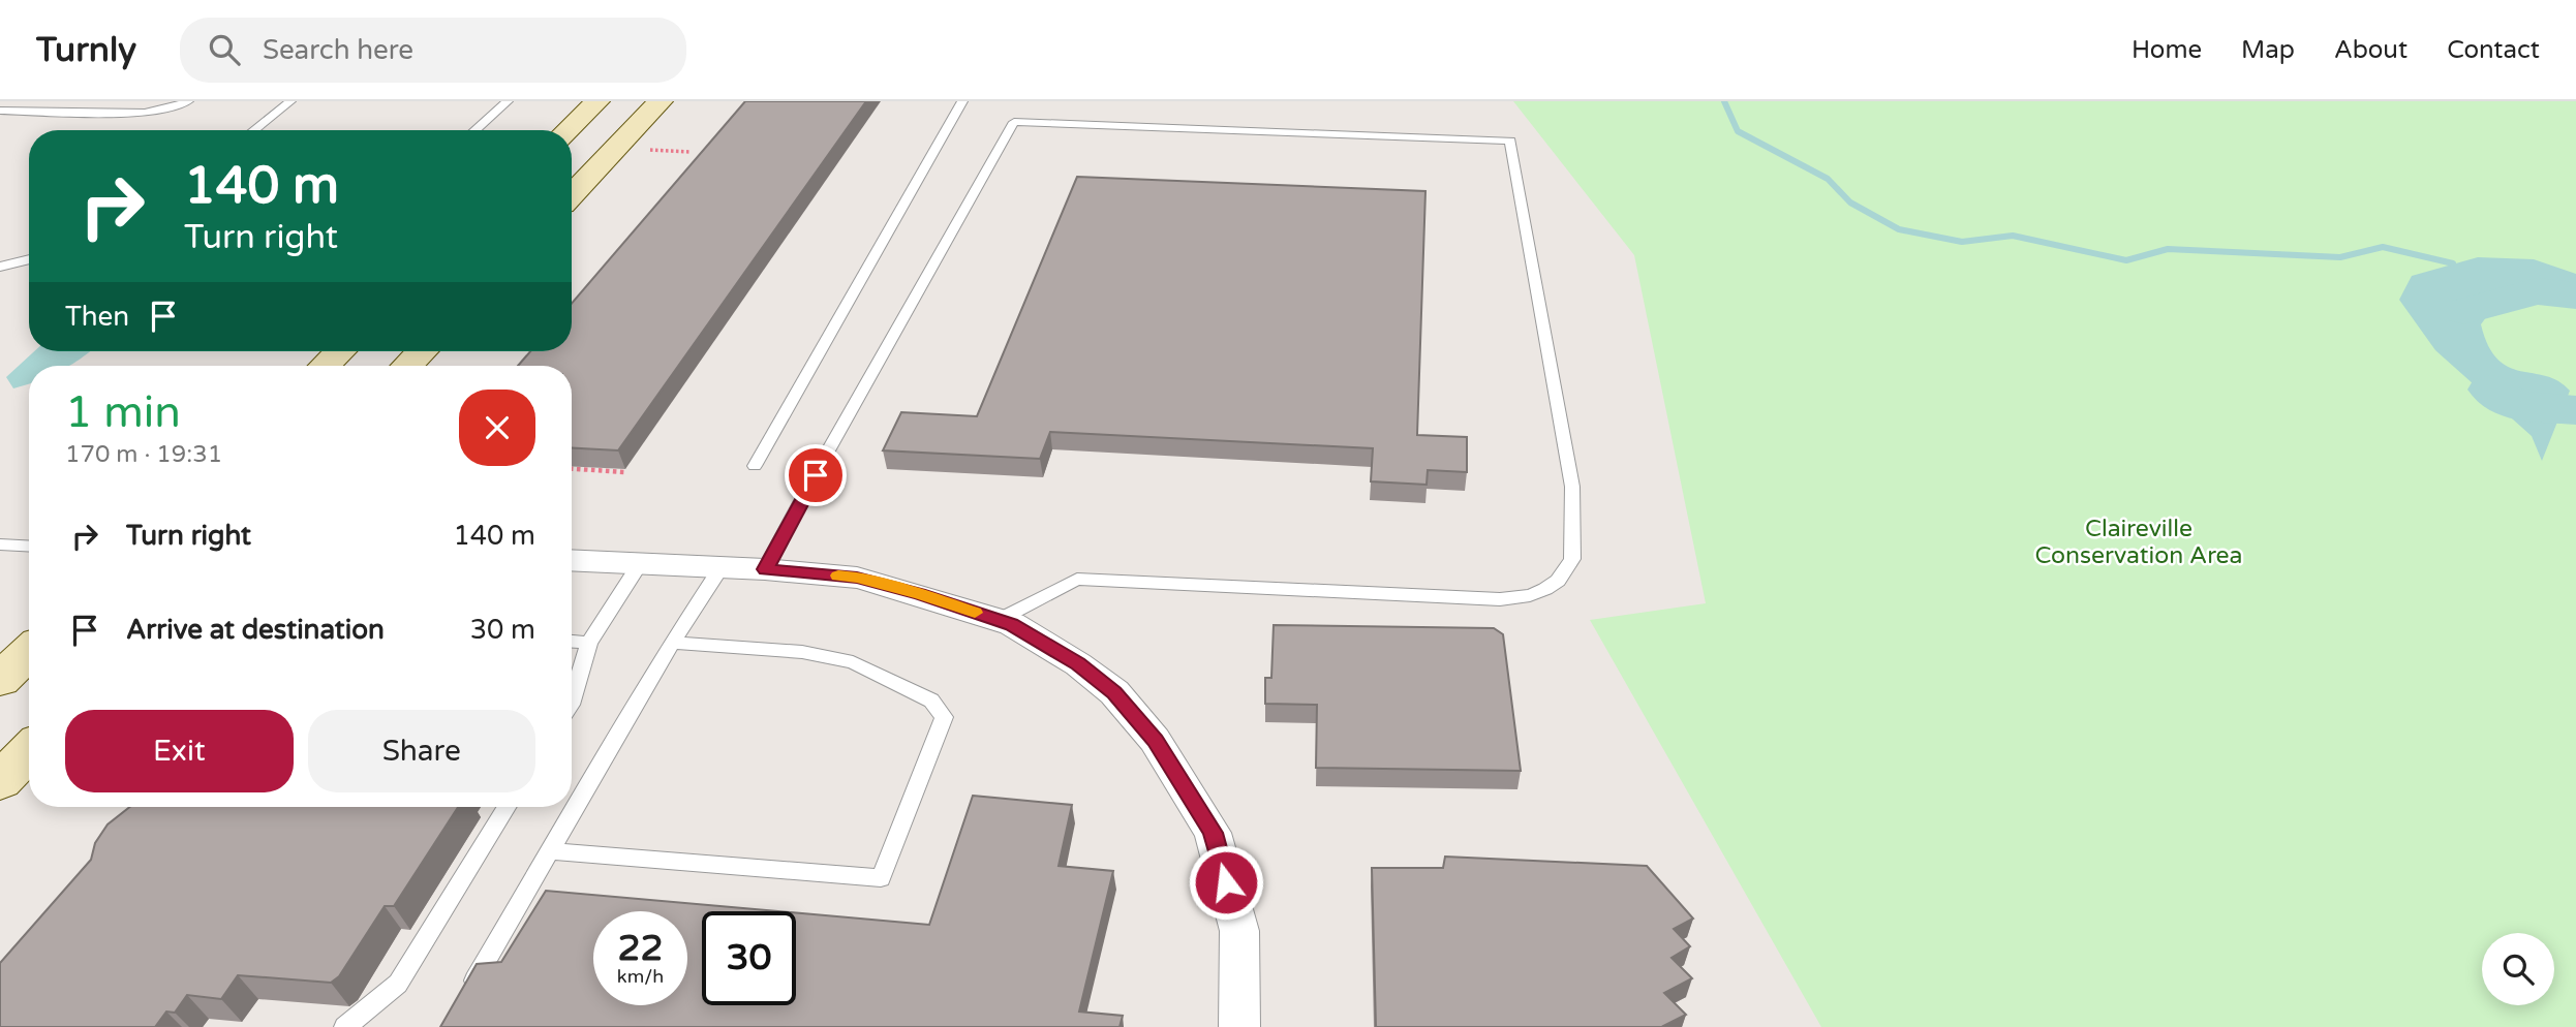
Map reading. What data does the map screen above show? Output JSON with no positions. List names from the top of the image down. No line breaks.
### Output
{"parks":["Claireville Conservation Area"],"page":{"header":"Turnly","search":"Search here","nav":["Home","Map","About","Contact"],"turn":["140 m","Turn right"],"then":"Then","heading":["1 min","170 m · 19:31"],"list":[{"name":"Turn right","value":"140 m"},{"name":"Arrive at destination","value":"30 m"}],"buttons":["Exit","Share"],"speed":"22 km/h","limit":"30"}}
